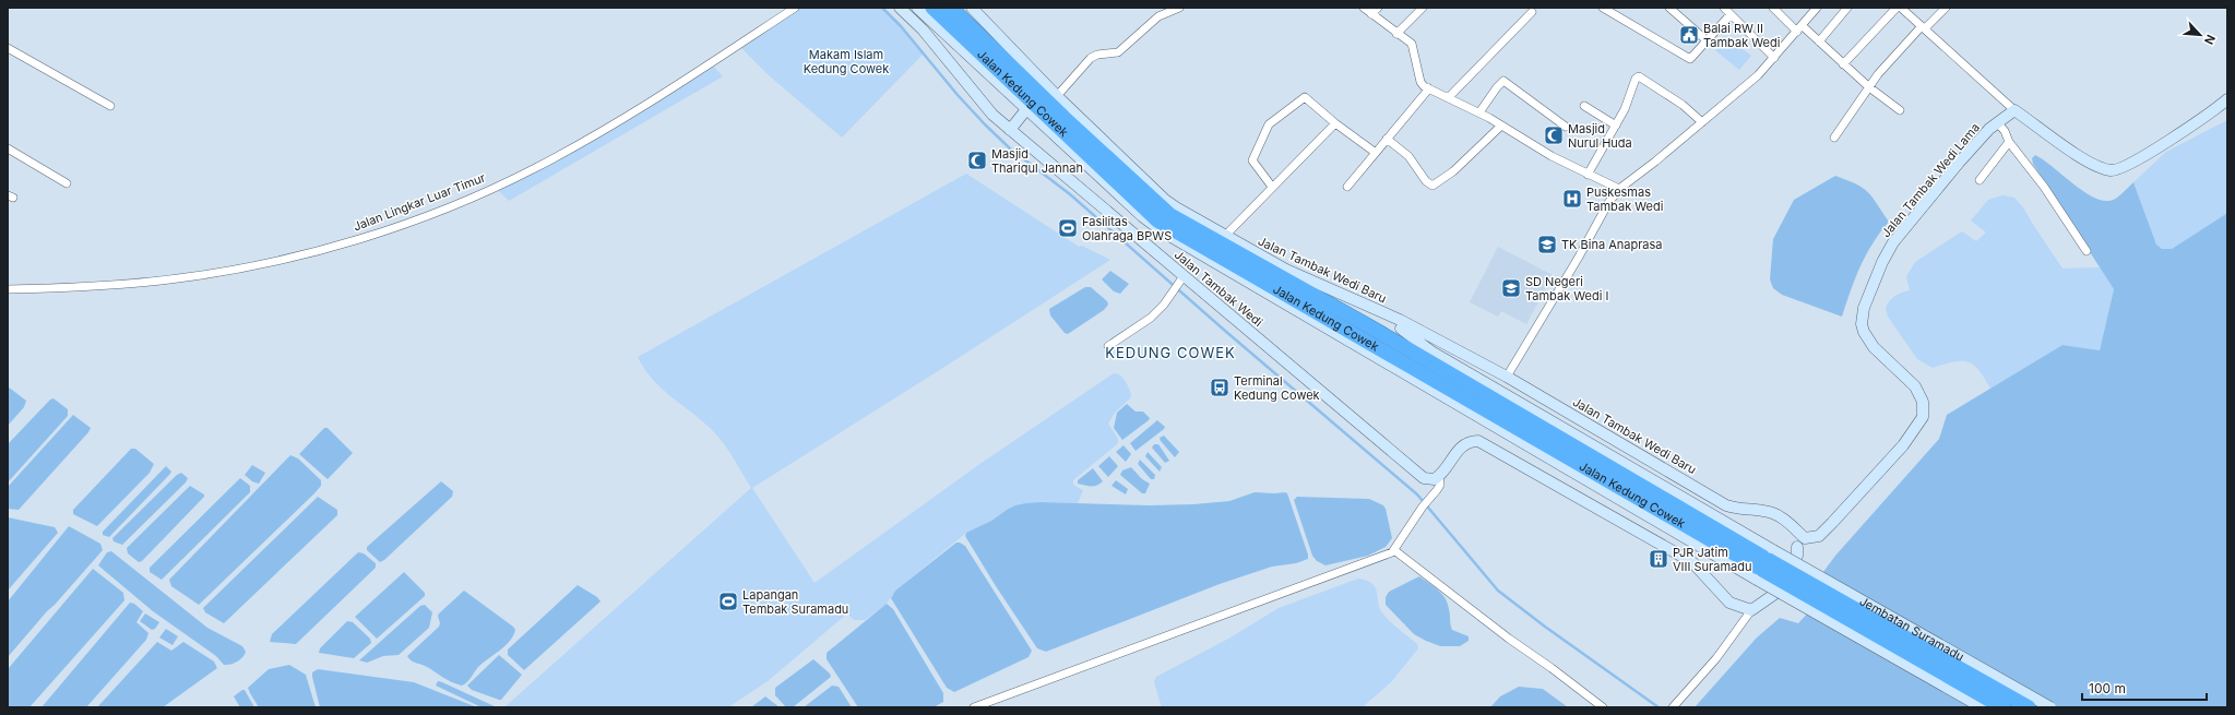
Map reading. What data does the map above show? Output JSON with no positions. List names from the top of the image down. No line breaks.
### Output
{"streets":{"highway":["Jalan Kedung Cowek","Jembatan Suramadu"],"main road":["Jalan Tambak Wedi Lama","Jalan Tambak Wedi Baru","Jalan Tambak Wedi"],"street":["Jalan Lingkar Luar Timur"]},"crossings":[["Jalan Kedung Cowek","Jalan Tambak Wedi Baru"],["Jalan Kedung Cowek","Jembatan Suramadu"],["Jalan Tambak Wedi Lama","Jalan Tambak Wedi Baru"]],"districts":["KEDUNG COWEK"],"parks":["Makam Islam Kedung Cowek"],"places":{"public building":["Balai RW II Tambak Wedi"],"mosque":["Masjid Nurul Huda","Masjid Thariqul Jannah"],"hospital":["Puskesmas Tambak Wedi"],"sports":["Fasilitas Olahraga BPWS","Lapangan Tembak Suramadu"],"school or university":["TK Bina Anaprasa","SD Negeri Tambak Wedi I"],"bus stop":["Terminal Kedung Cowek"],"building":["PJR Jatim VIII Suramadu"]},"scale_bar":"100 m","north":"bottom right"}
